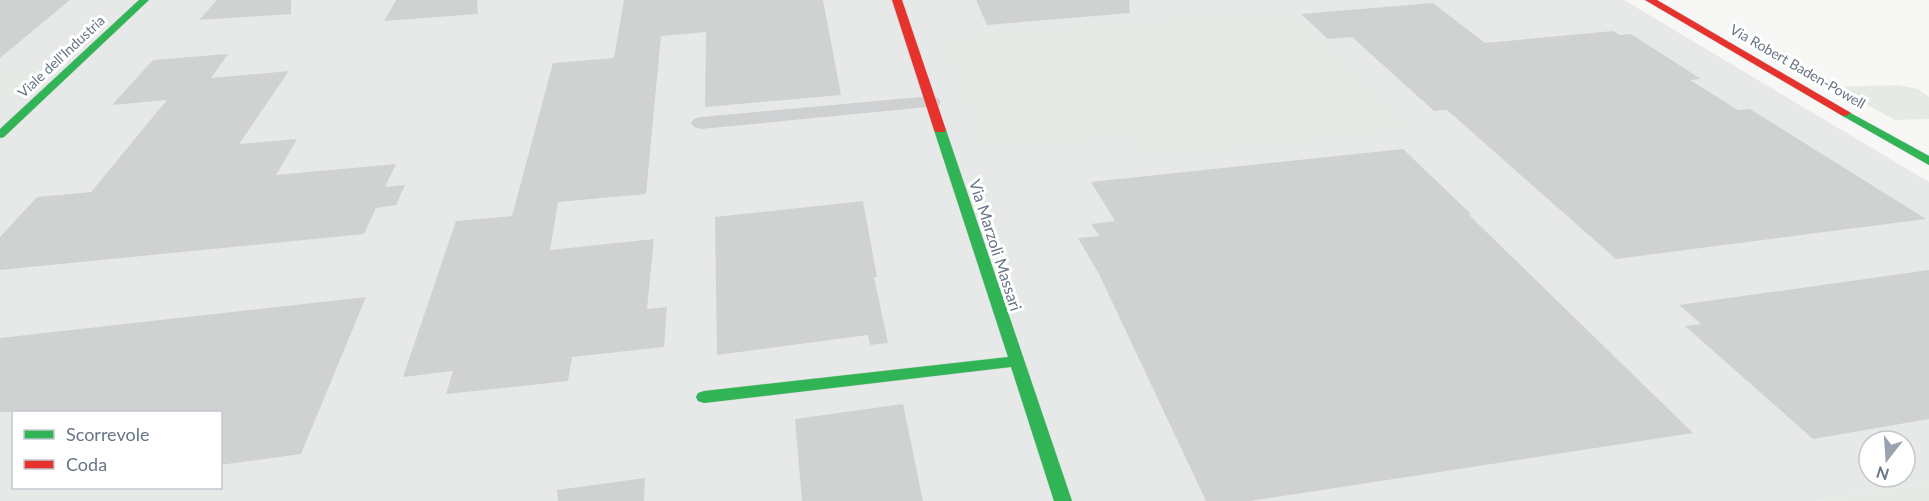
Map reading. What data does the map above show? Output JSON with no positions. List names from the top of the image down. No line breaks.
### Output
{"streets":{"street":["Viale dell'Industria","Via Robert Baden-Powell","Via Marzoli Massari"]},"legend":["Scorrevole","Coda"],"north":"bottom"}
